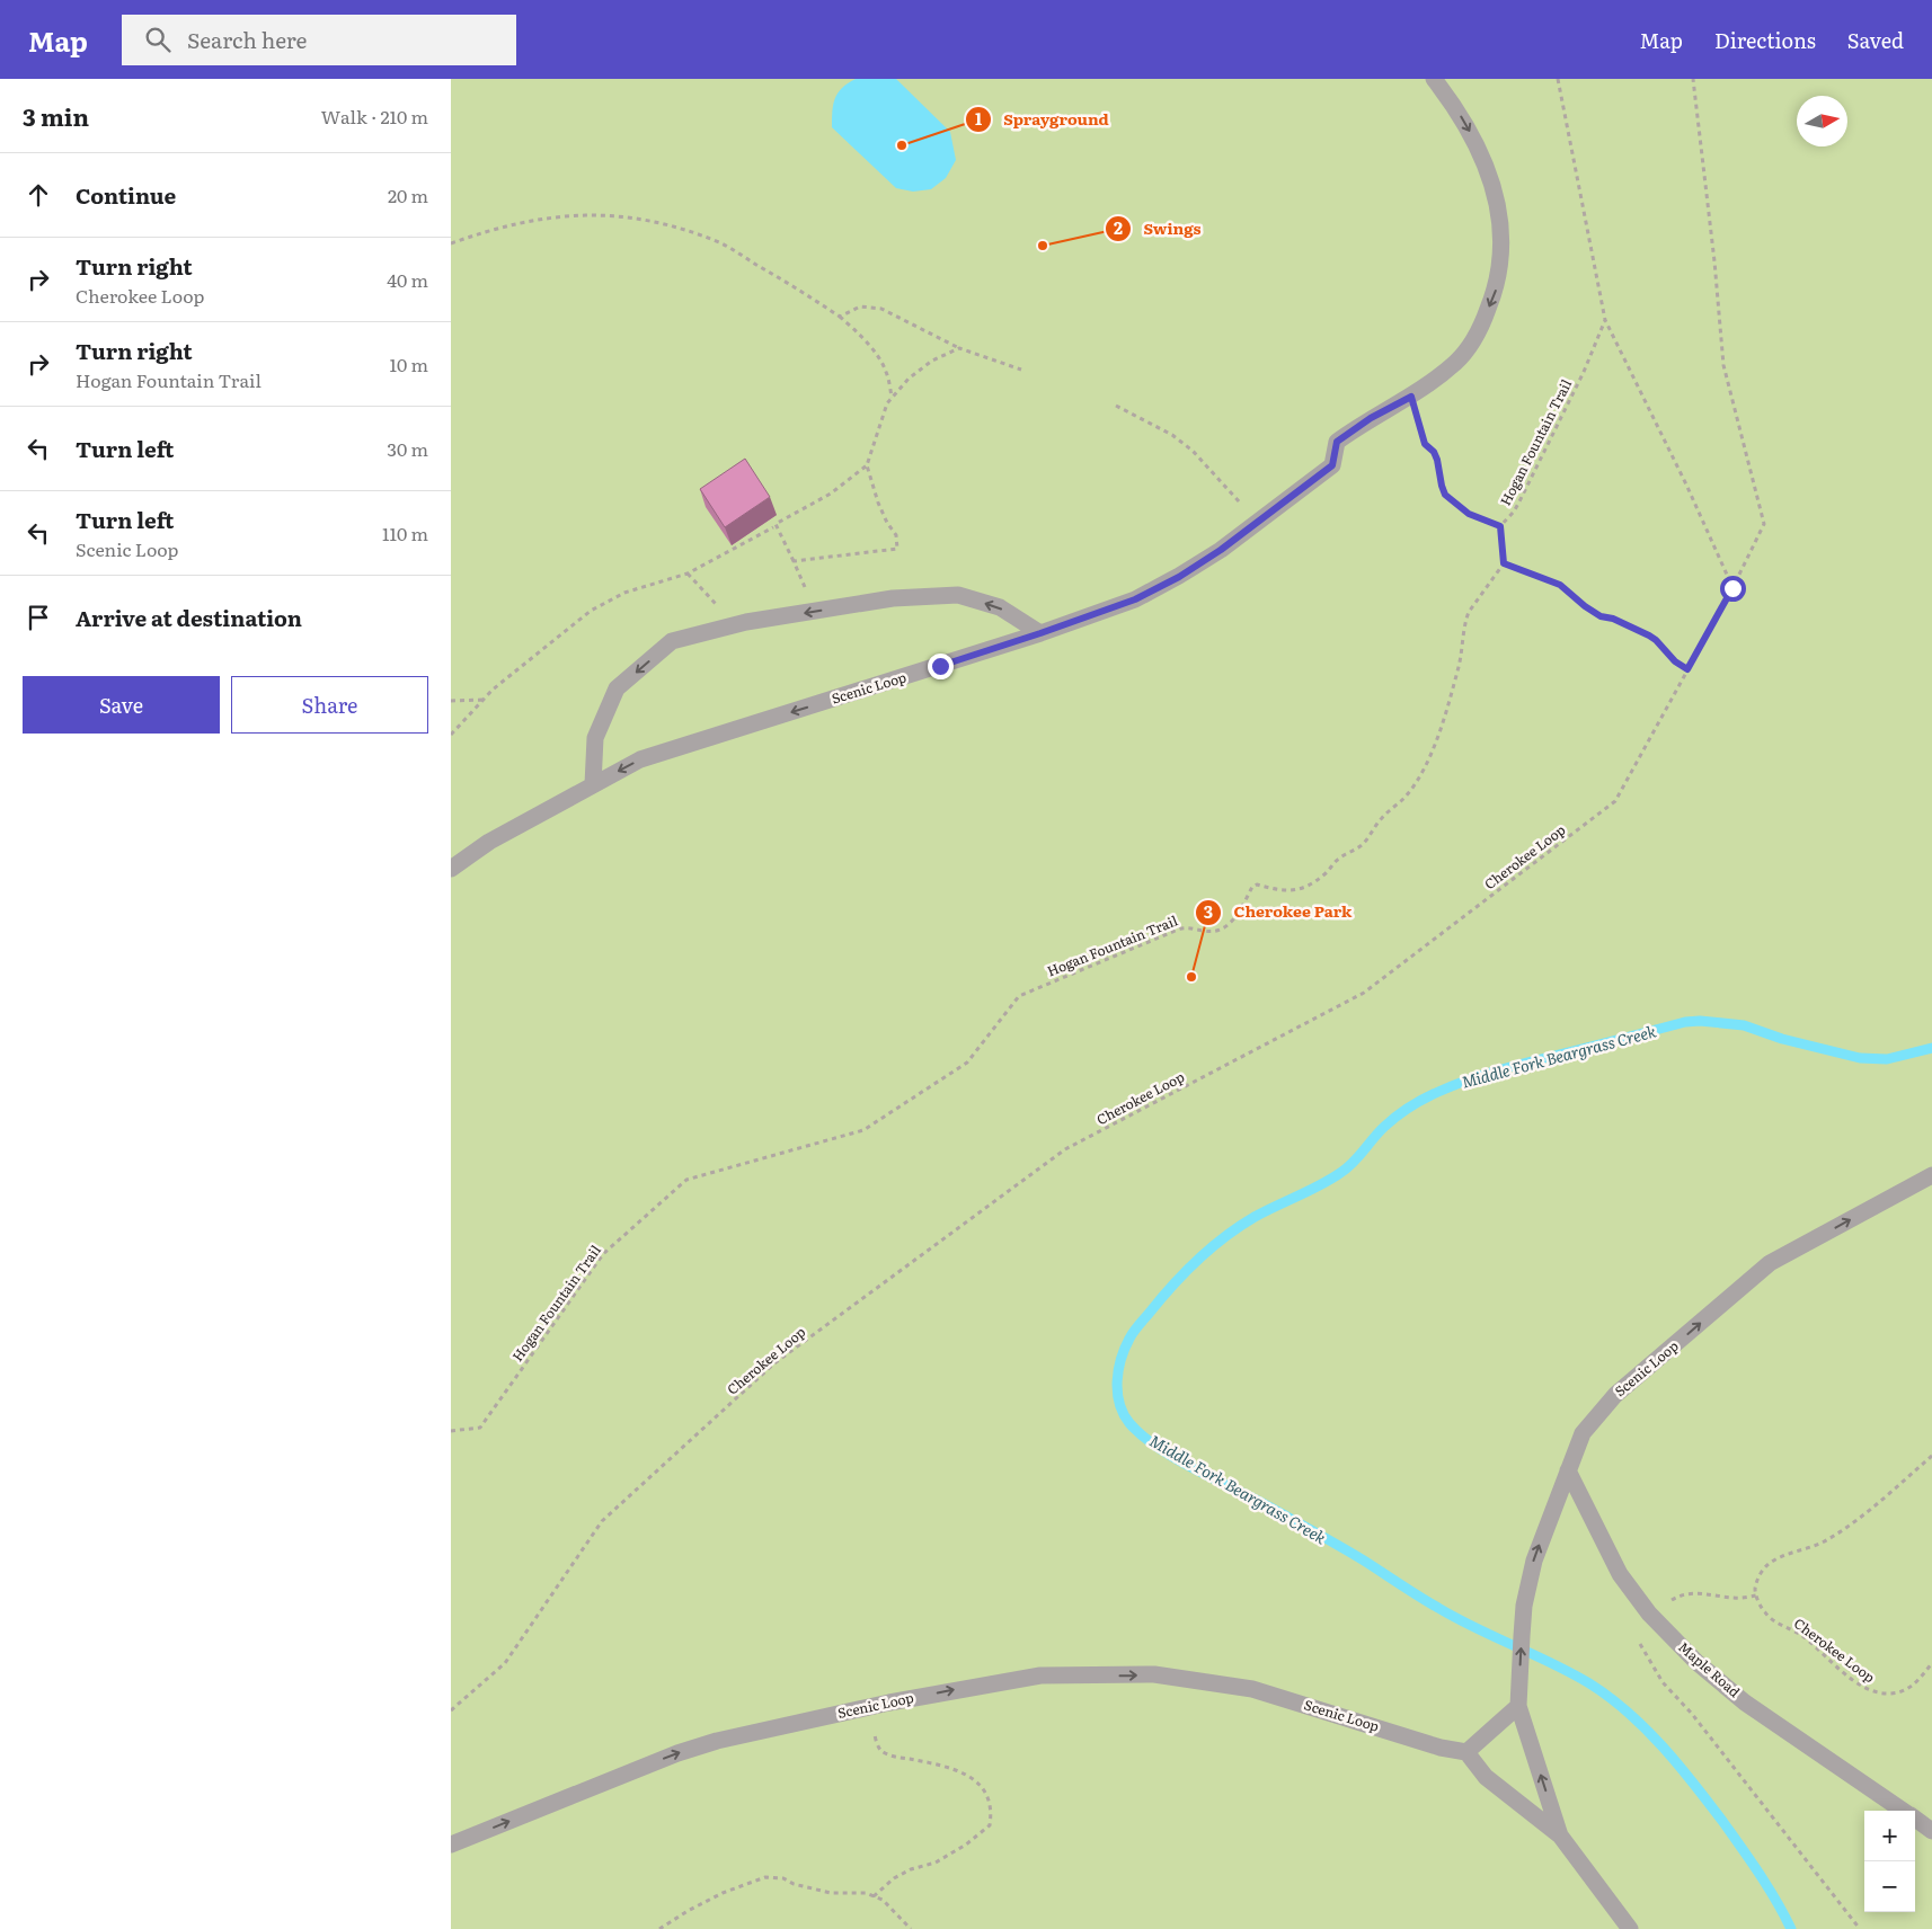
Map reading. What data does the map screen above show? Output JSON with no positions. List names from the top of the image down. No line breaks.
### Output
{"streets":{"street":["Scenic Loop","Maple Road"],"path":["Hogan Fountain Trail","Cherokee Loop"]},"crossings":[["Scenic Loop","Maple Road"]],"water":["Middle Fork Beargrass Creek"],"places":["Sprayground","Swings","Cherokee Park"],"north":"right","page":{"header":"Map","search":"Search here","nav":["Map","Directions","Saved"],"heading":["3 min","Walk · 210 m"],"list":[["Continue","20 m"],["Turn right","Cherokee Loop","40 m"],["Turn right","Hogan Fountain Trail","10 m"],["Turn left","30 m"],["Turn left","Scenic Loop","110 m"],"Arrive at destination"],"buttons":["Save","Share"],"map_buttons":["+","−"]}}
